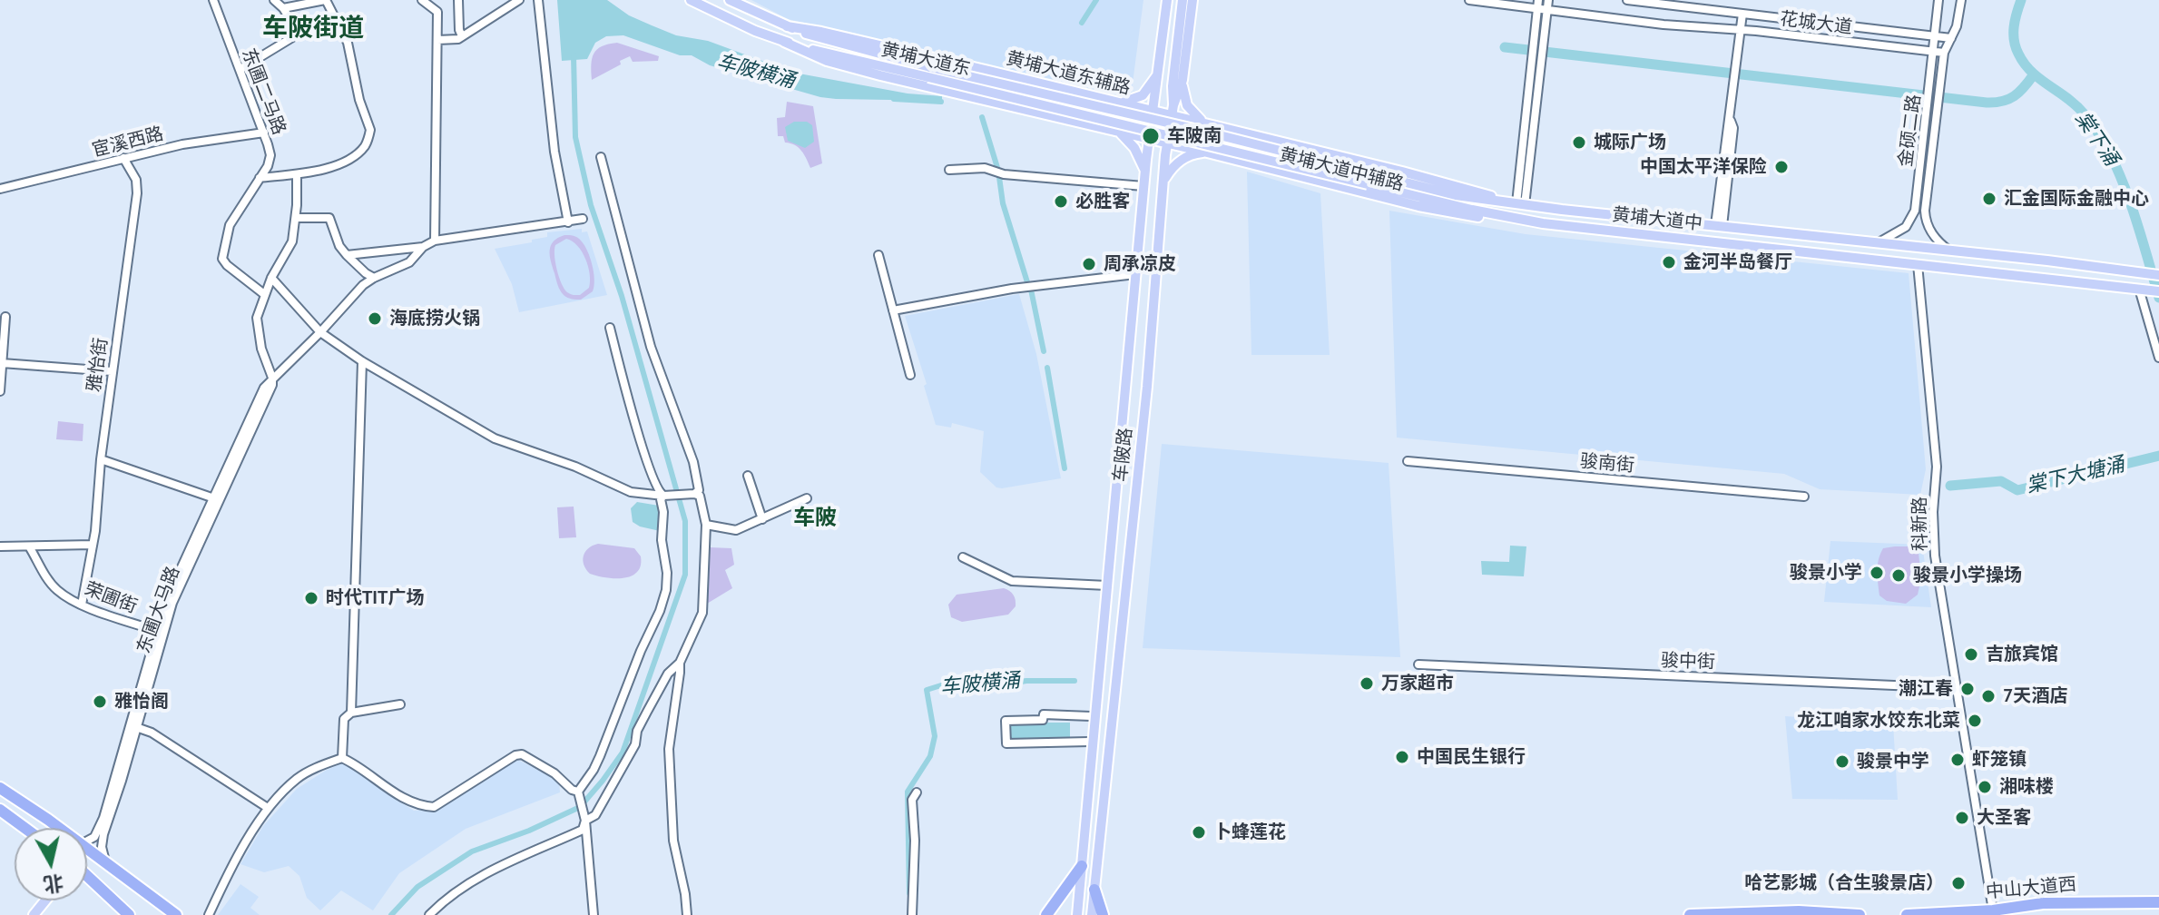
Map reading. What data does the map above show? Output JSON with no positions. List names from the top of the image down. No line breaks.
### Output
{"streets":{"highway":["中山大道西"],"main road":["黄埔大道东","黄埔大道东辅路","黄埔大道中辅路","黄埔大道中","车陂路"],"street":["花城大道","东圃二马路","金硕二路","宦溪西路","雅怡街","骏南街","科新路","荣圃街","东圃大马路","骏中街"]},"crossings":[["花城大道","金硕二路"],["黄埔大道东","黄埔大道东辅路"],["黄埔大道东","黄埔大道中"],["黄埔大道东辅路","黄埔大道中辅路"],["黄埔大道东辅路","车陂路"],["东圃二马路","宦溪西路"],["金硕二路","黄埔大道中"],["宦溪西路","雅怡街"],["黄埔大道中辅路","黄埔大道中"],["黄埔大道中辅路","车陂路"],["黄埔大道中","科新路"],["雅怡街","荣圃街"],["科新路","骏中街"],["科新路","中山大道西"],["荣圃街","东圃大马路"]],"districts":["车陂街道","车陂"],"water":["车陂横涌","棠下涌","棠下大塘涌"],"places":["车陂南","城际广场","中国太平洋保险","汇金国际金融中心","必胜客","金河半岛餐厅","周承凉皮","海底捞火锅","骏景小学","骏景小学操场","时代TIT广场","吉旅宾馆","万家超市","潮江春","7天酒店","雅怡阁","龙江咱家水饺东北菜","中国民生银行","虾笼镇","骏景中学","湘味楼","大圣客","卜蜂莲花","哈艺影城（合生骏景店）"],"north":"bottom"}
